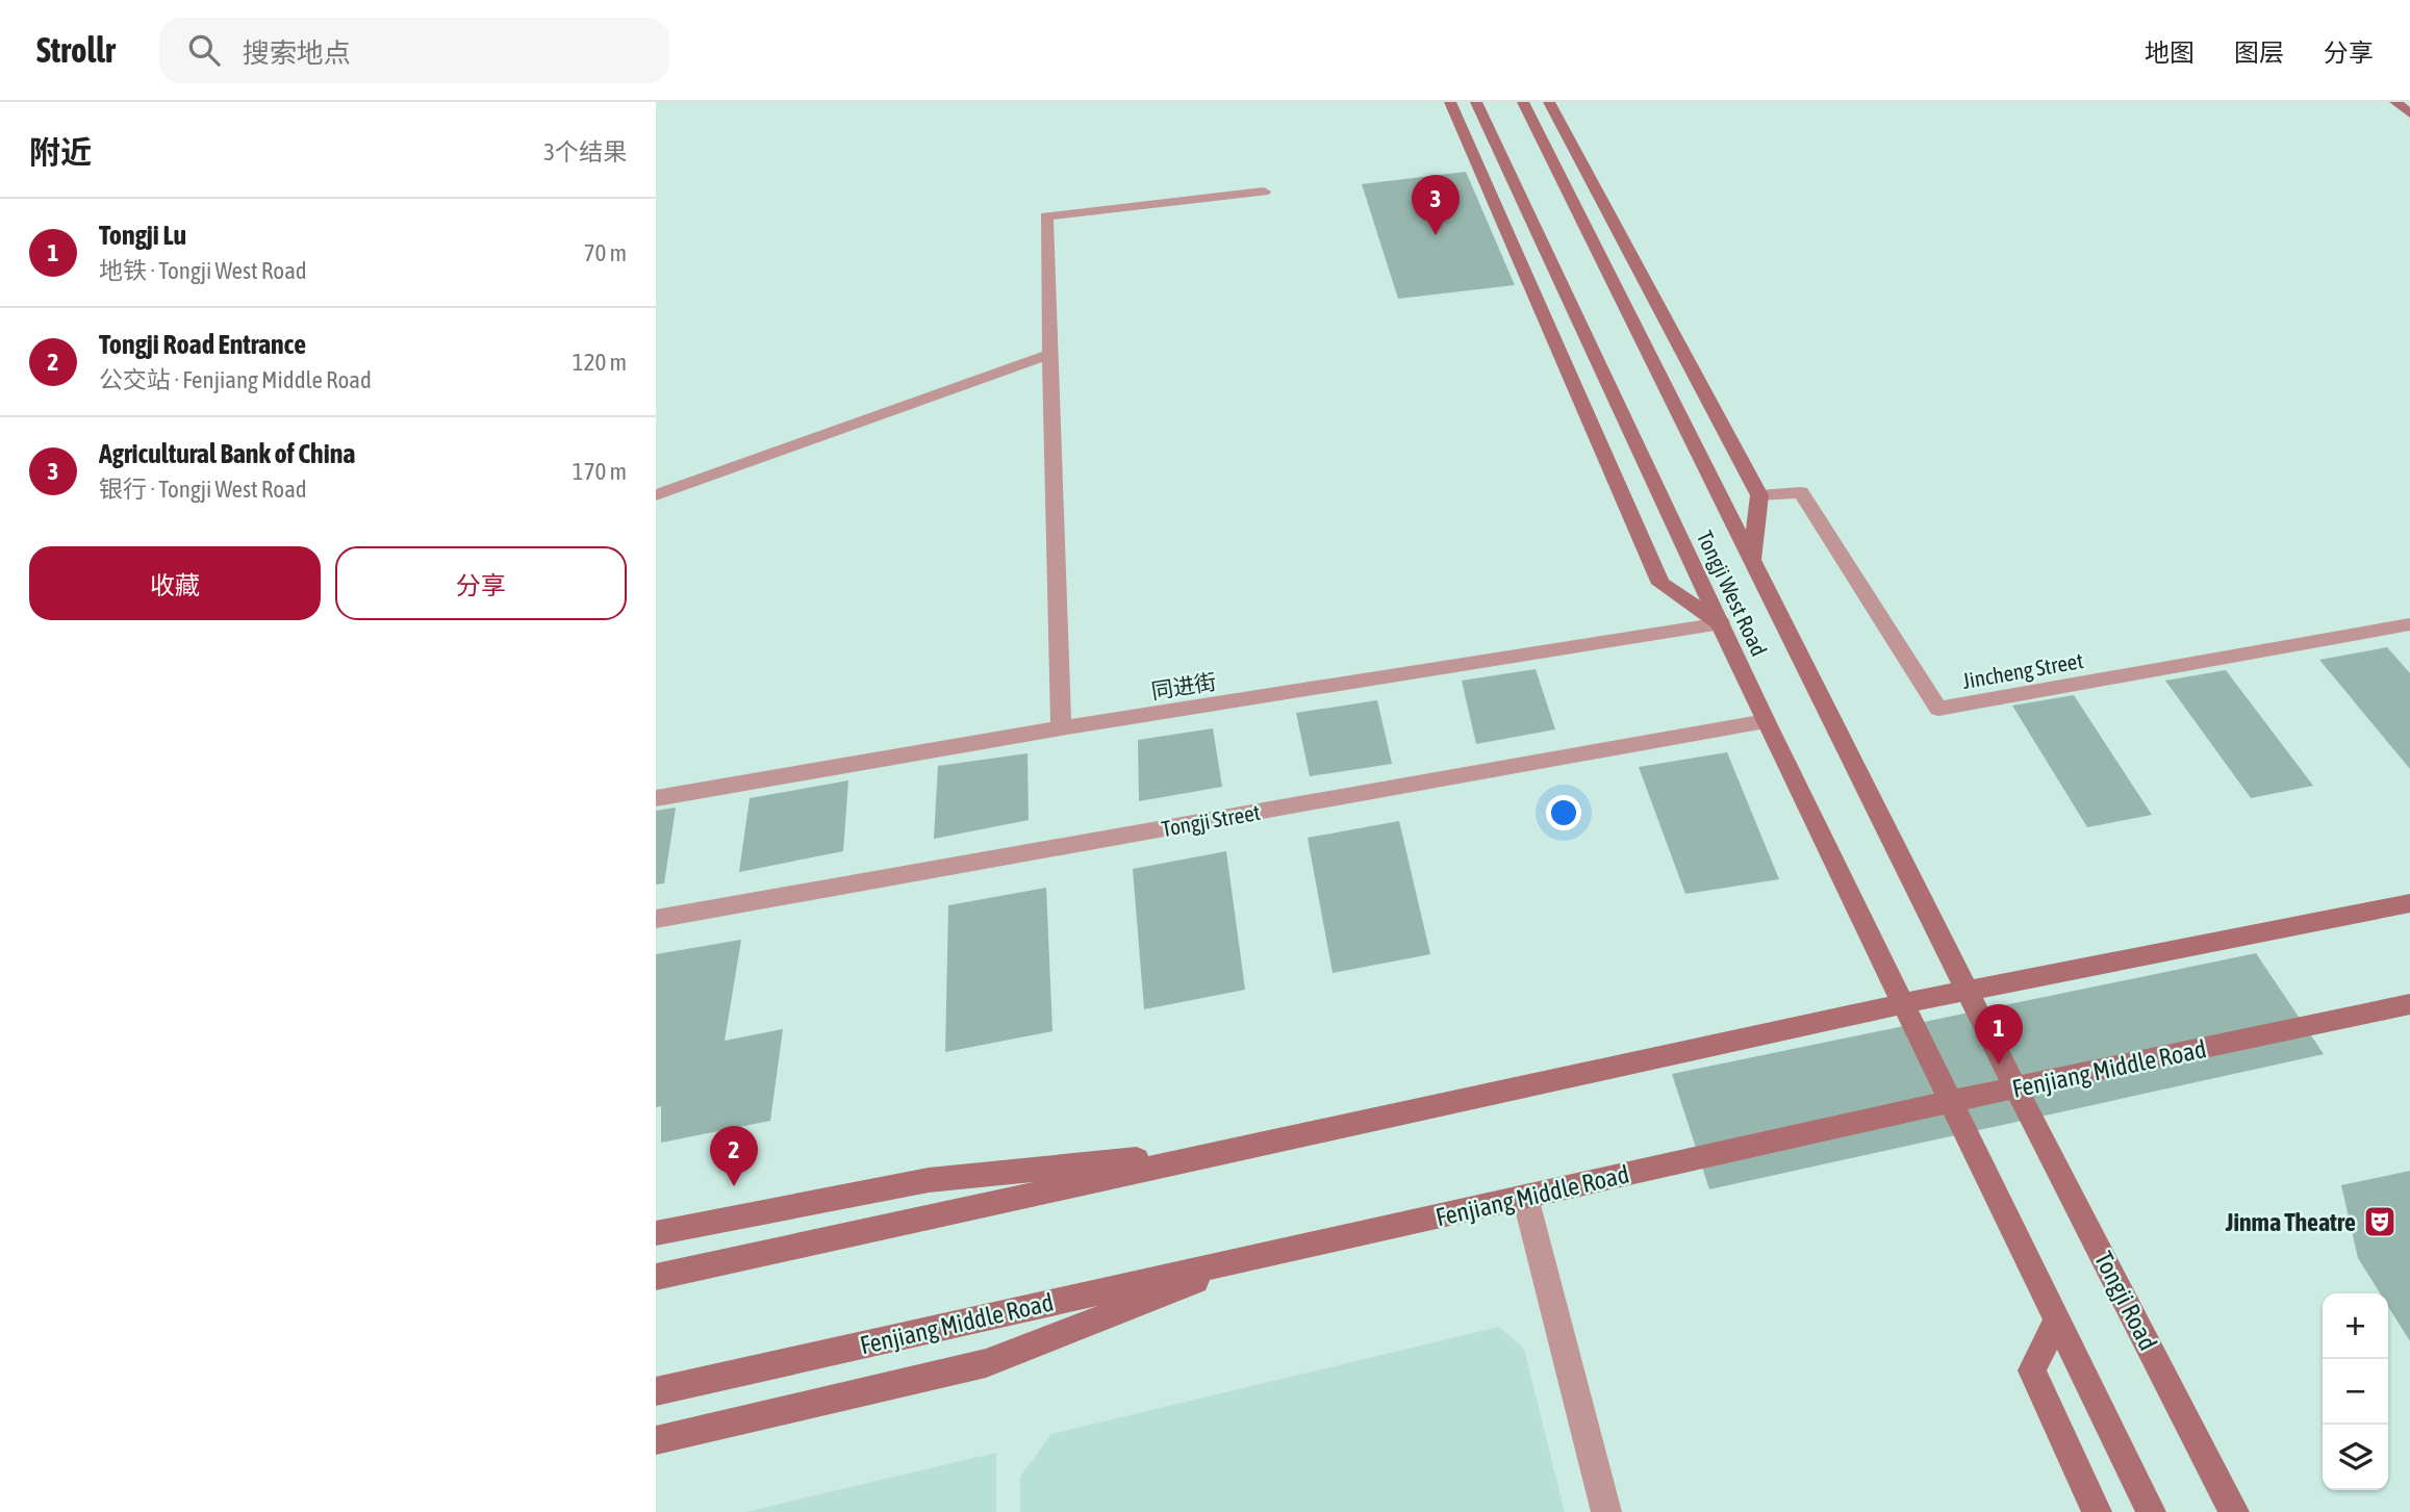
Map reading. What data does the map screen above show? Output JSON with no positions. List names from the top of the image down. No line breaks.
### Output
{"streets":{"main road":["Tongji West Road","Fenjiang Middle Road","Tongji Road"],"street":["Jincheng Street","同进街","Tongji Street"]},"crossings":[["Tongji West Road","同进街"],["Tongji West Road","Tongji Street"],["Tongji West Road","Fenjiang Middle Road"],["Tongji West Road","Tongji Road"],["Fenjiang Middle Road","Tongji Road"]],"places":{"theatre":["Jinma Theatre"]},"page":{"header":"Strollr","search":"搜索地点","nav":["地图","图层","分享"],"heading":["附近","3个结果"],"pins":["3","1","2"],"list":[{"mark":"1","name":"Tongji Lu","note":"地铁 · Tongji West Road","value":"70 m"},{"mark":"2","name":"Tongji Road Entrance","note":"公交站 · Fenjiang Middle Road","value":"120 m"},{"mark":"3","name":"Agricultural Bank of China","note":"银行 · Tongji West Road","value":"170 m"}],"buttons":["收藏","分享"],"map_buttons":["+","−"]}}
